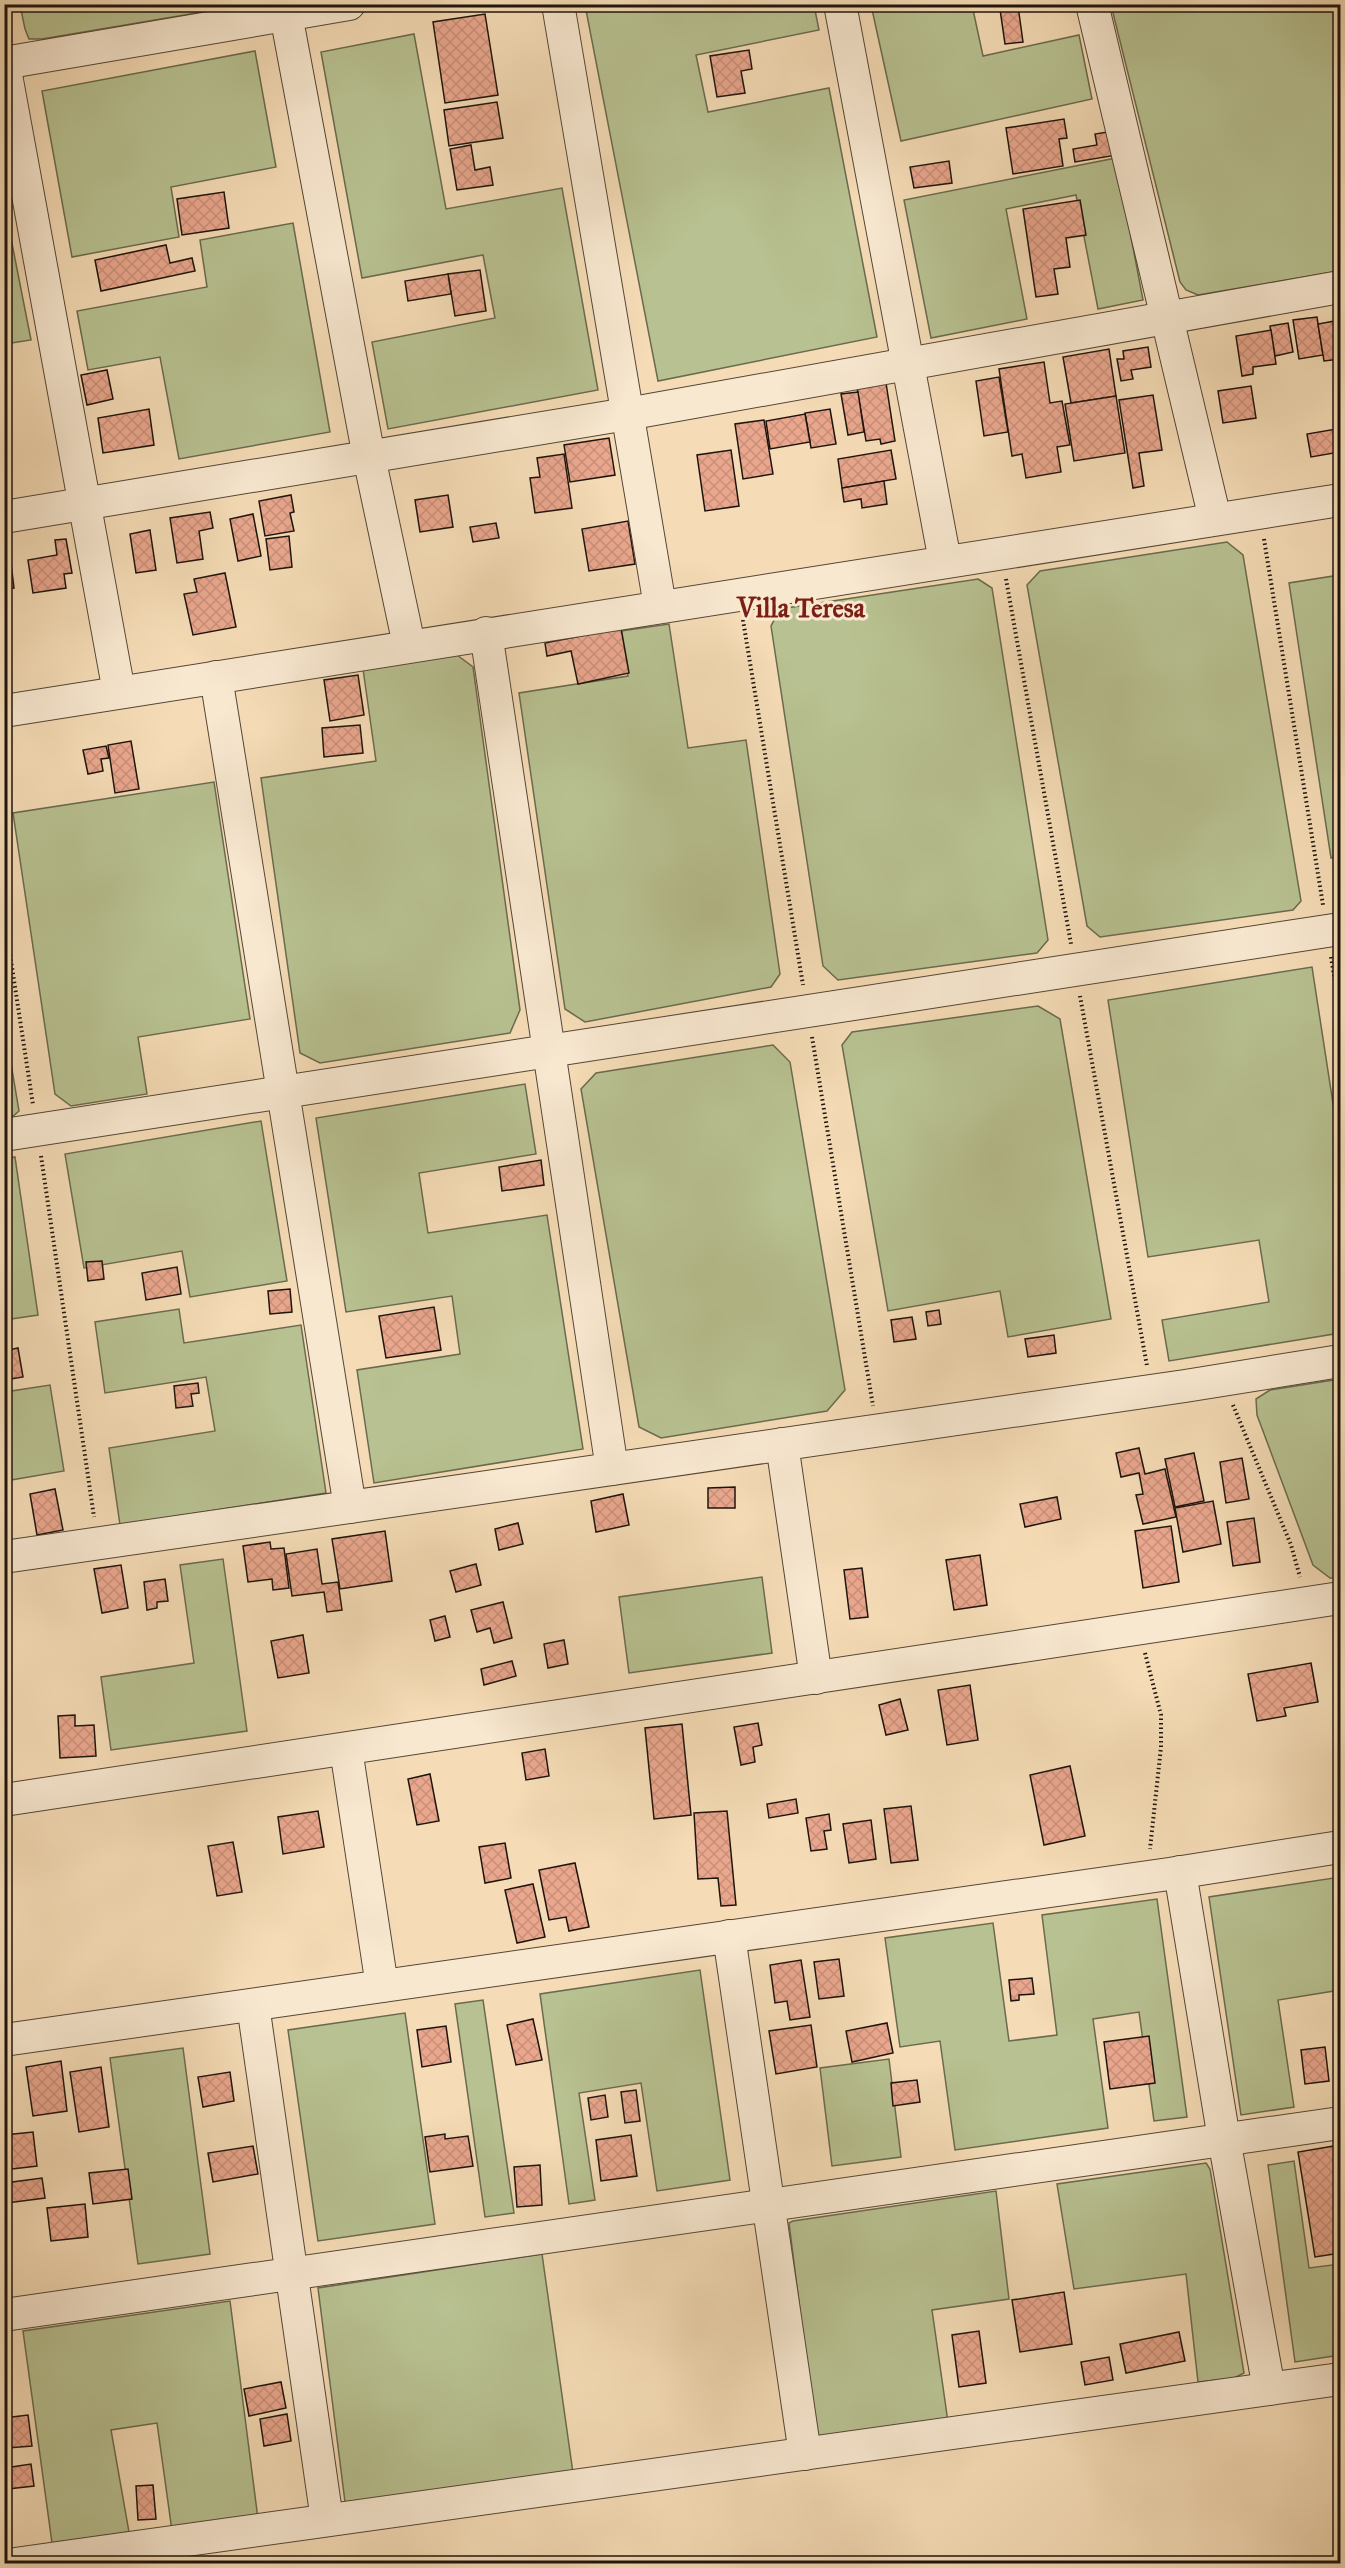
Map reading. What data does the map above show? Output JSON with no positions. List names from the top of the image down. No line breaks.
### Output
{"districts":["Villa Teresa"]}
